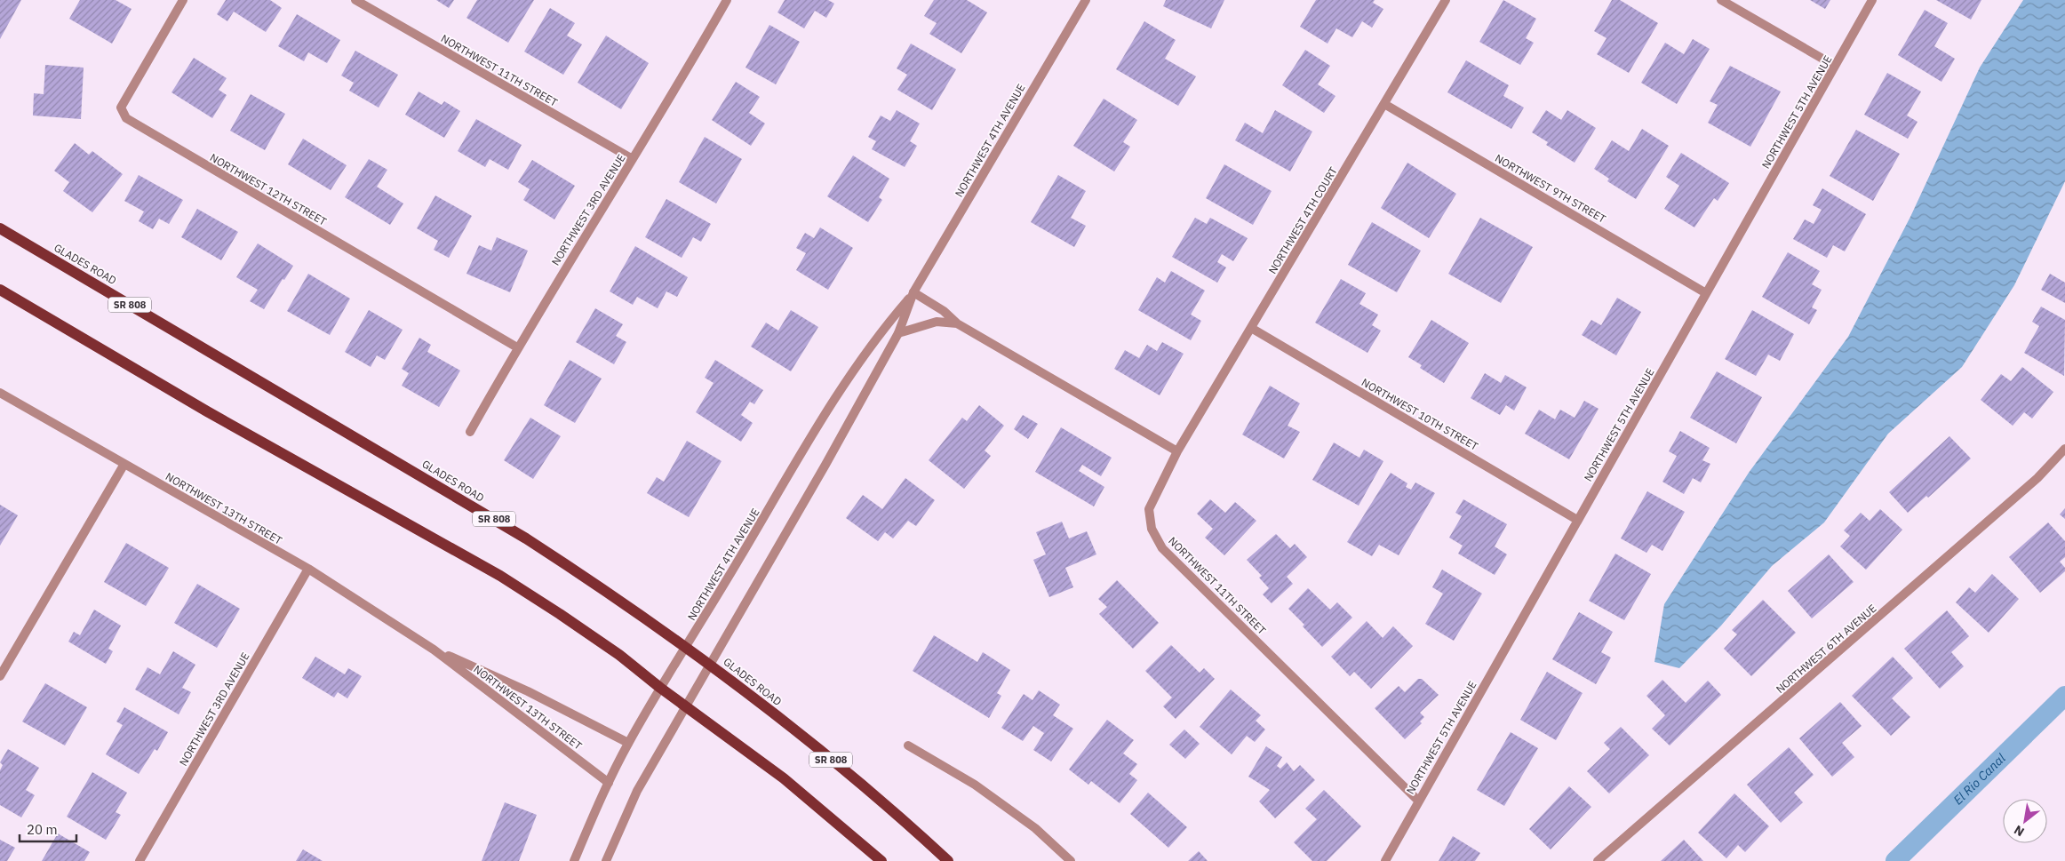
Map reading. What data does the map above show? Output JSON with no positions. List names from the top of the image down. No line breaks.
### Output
{"streets":{"main road":["GLADES ROAD","SR 808"],"street":["NORTHWEST 11TH STREET","NORTHWEST 5TH AVENUE","NORTHWEST 4TH AVENUE","NORTHWEST 9TH STREET","NORTHWEST 12TH STREET","NORTHWEST 3RD AVENUE","NORTHWEST 4TH COURT","NORTHWEST 10TH STREET","NORTHWEST 13TH STREET","NORTHWEST 6TH AVENUE"]},"crossings":[["NORTHWEST 11TH STREET","NORTHWEST 5TH AVENUE"],["NORTHWEST 11TH STREET","NORTHWEST 3RD AVENUE"],["NORTHWEST 11TH STREET","NORTHWEST 4TH COURT"],["NORTHWEST 5TH AVENUE","NORTHWEST 9TH STREET"],["NORTHWEST 5TH AVENUE","NORTHWEST 10TH STREET"],["NORTHWEST 4TH AVENUE","GLADES ROAD"],["NORTHWEST 4TH AVENUE","NORTHWEST 13TH STREET"],["NORTHWEST 9TH STREET","NORTHWEST 4TH COURT"],["NORTHWEST 12TH STREET","NORTHWEST 3RD AVENUE"],["NORTHWEST 3RD AVENUE","NORTHWEST 13TH STREET"],["NORTHWEST 4TH COURT","NORTHWEST 10TH STREET"]],"water":["El Rio Canal"],"scale_bar":"20 m","north":"bottom left"}
